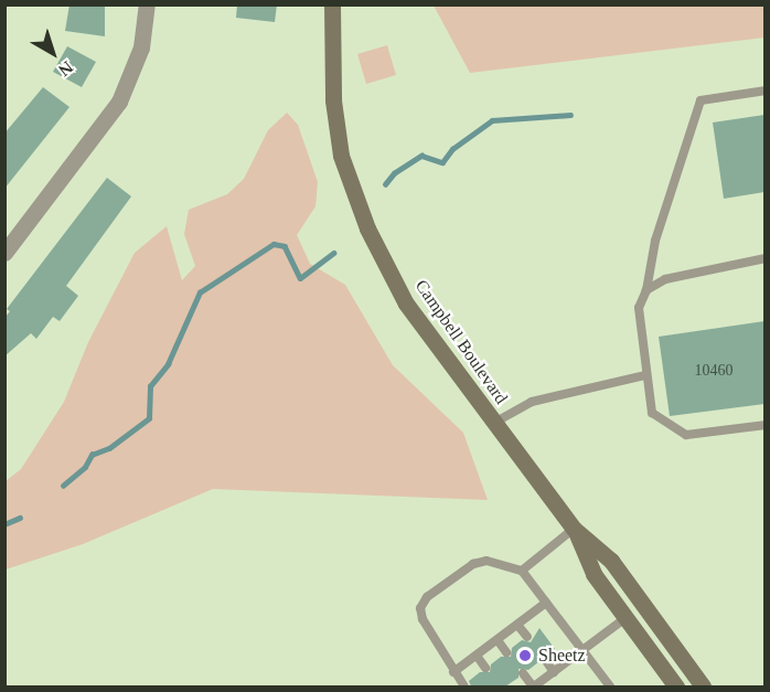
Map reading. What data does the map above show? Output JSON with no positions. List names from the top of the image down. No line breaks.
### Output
{"streets":{"street":["Campbell Boulevard"]},"places":["Sheetz"],"house_numbers":["10460"],"north":"bottom right"}
